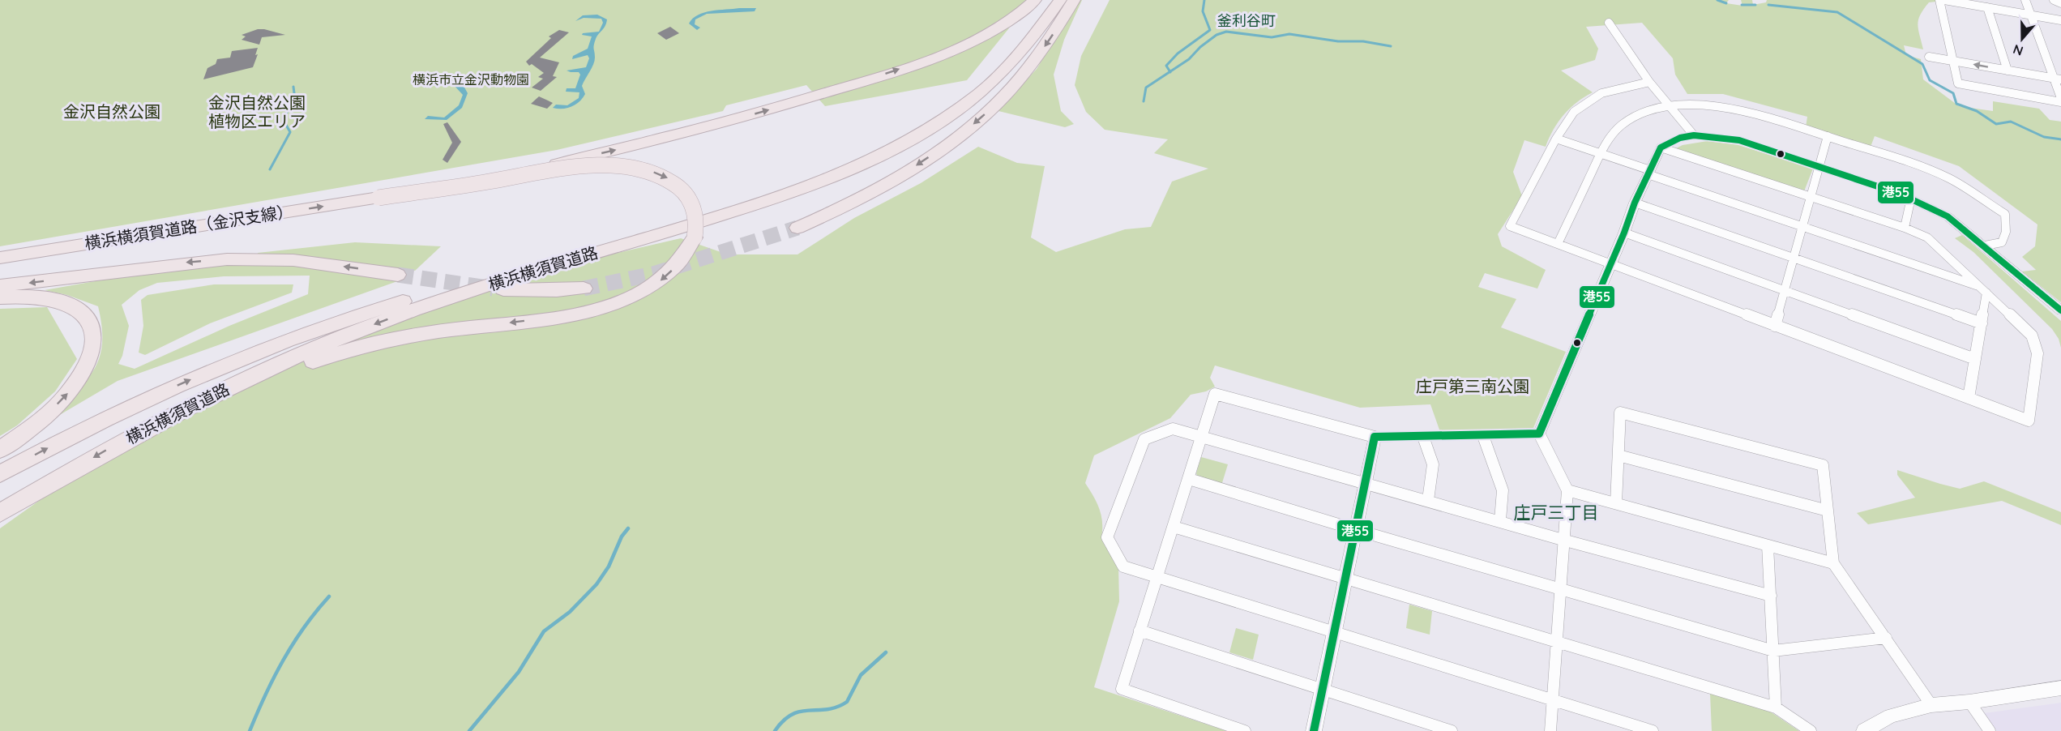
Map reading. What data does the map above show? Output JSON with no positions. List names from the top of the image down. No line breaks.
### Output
{"streets":{"highway":["横浜横須賀道路（金沢支線）","横浜横須賀道路"]},"districts":["釜利谷町","庄戸三丁目"],"parks":["横浜市立金沢動物園","金沢自然公園 植物区エリア","金沢自然公園","庄戸第三南公園"],"lines":["transit line 港55"],"north":"bottom"}
